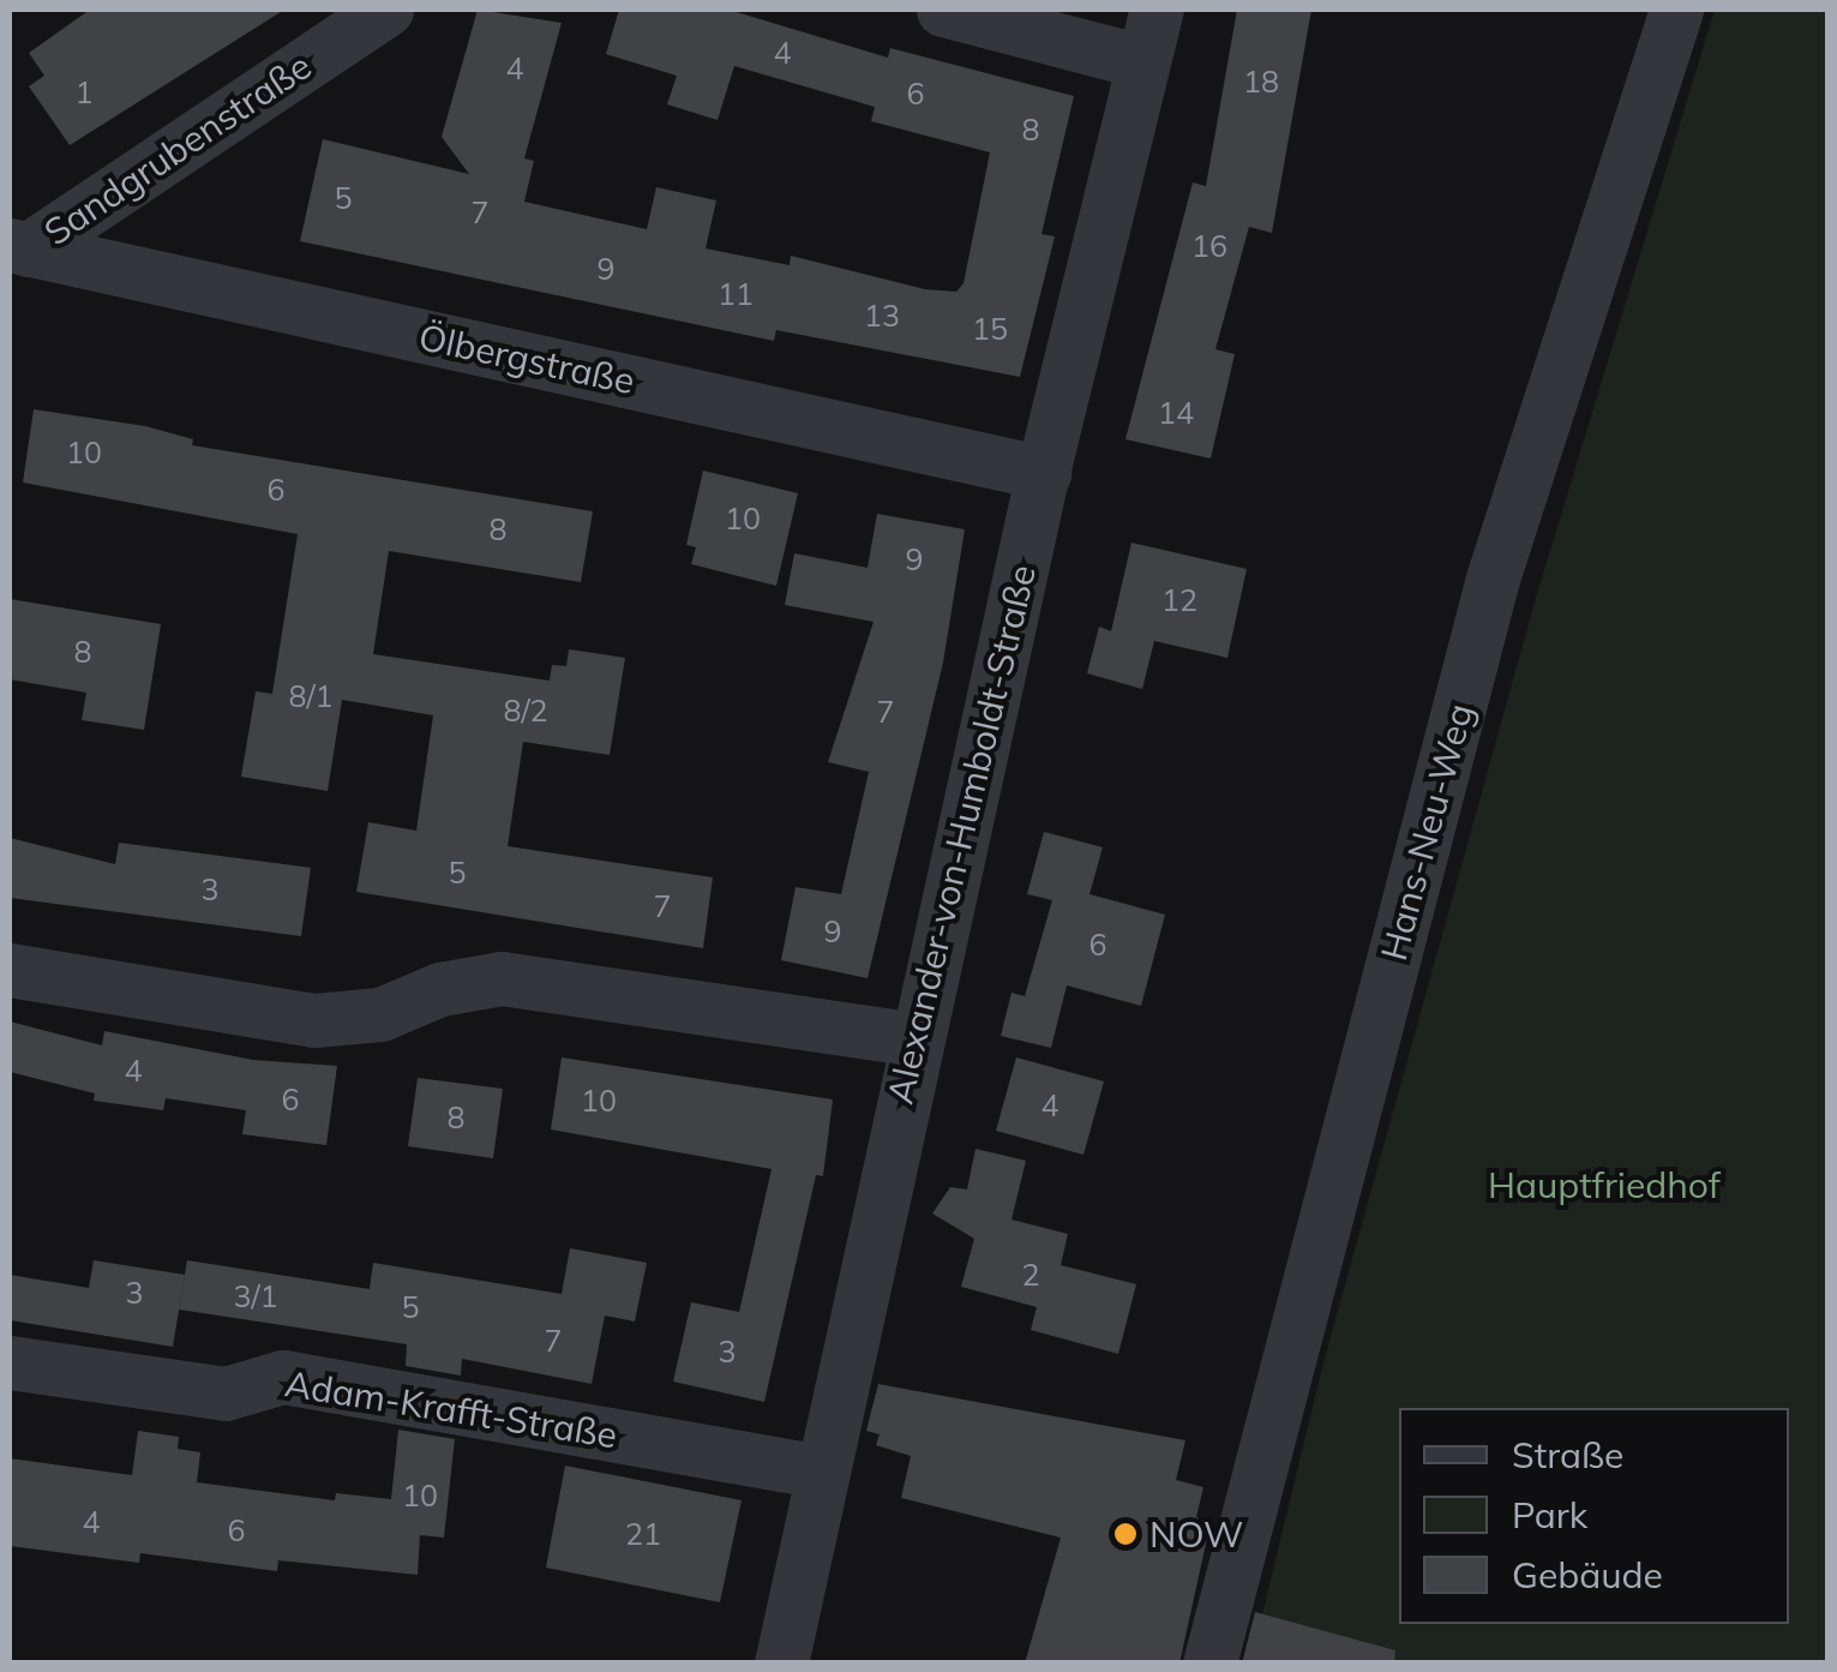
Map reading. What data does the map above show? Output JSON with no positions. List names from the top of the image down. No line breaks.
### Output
{"streets":{"street":["Sandgrubenstraße","Ölbergstraße","Hans-Neu-Weg","Alexander-von-Humboldt-Straße","Adam-Krafft-Straße"]},"crossings":[["Sandgrubenstraße","Ölbergstraße"],["Ölbergstraße","Alexander-von-Humboldt-Straße"],["Alexander-von-Humboldt-Straße","Adam-Krafft-Straße"]],"parks":["Hauptfriedhof"],"places":["NOW"],"house_numbers":["4","4","18","1","6","8","5","7","16","9","11","13","15","14","10","6","10","8","9","12","8","8/1","8/2","7","5","3","7","9","6","4","6","10","4","8","2","3","3/1","5","7","3","10","4","6","21"],"legend":["Straße","Park","Gebäude"]}
